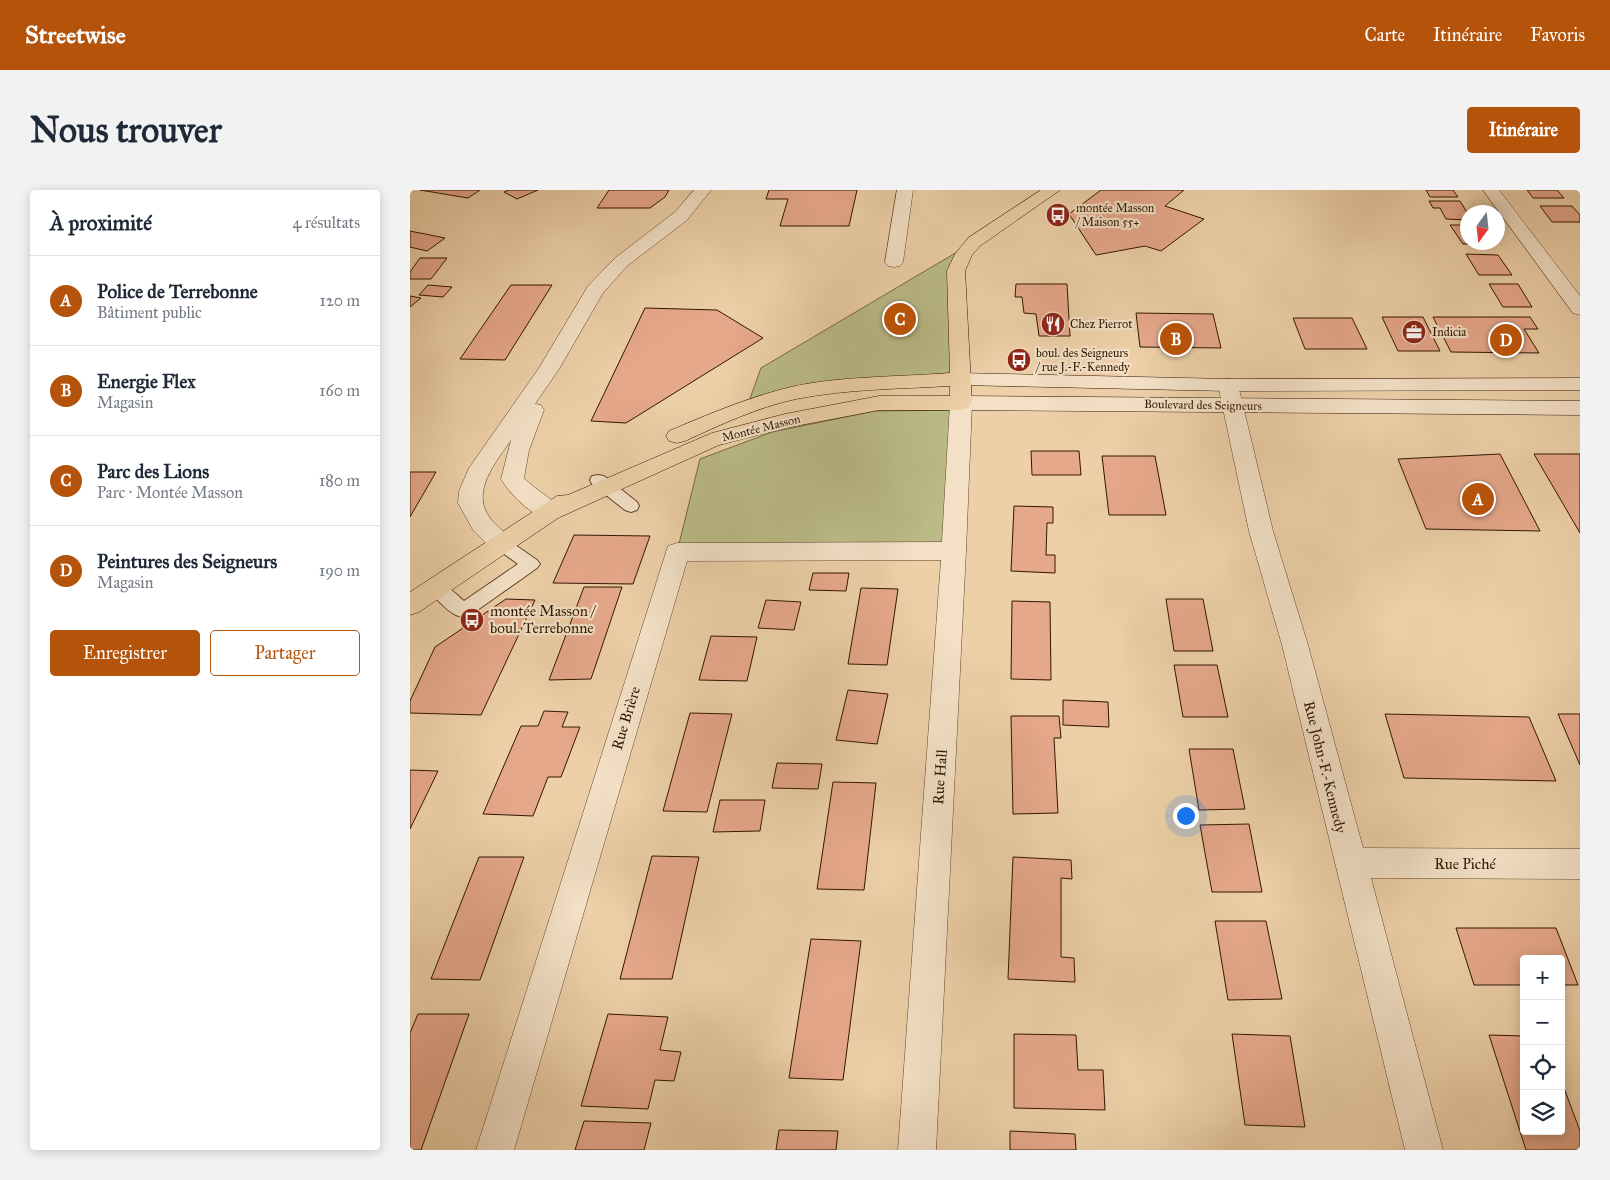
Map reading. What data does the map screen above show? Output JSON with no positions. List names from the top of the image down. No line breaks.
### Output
{"streets":{"main road":["Montée Masson"],"street":["Boulevard des Seigneurs","Rue Brière","Rue John-F.-Kennedy","Rue Hall","Rue Piché"]},"crossings":[["Boulevard des Seigneurs","Montée Masson"],["Boulevard des Seigneurs","Rue John-F.-Kennedy"],["Boulevard des Seigneurs","Rue Hall"],["Montée Masson","Rue Hall"],["Rue Brière","Rue Hall"],["Rue John-F.-Kennedy","Rue Piché"]],"places":{"bus stop":["montée Masson / Maison 55+","boul. des Seigneurs / rue J.-F.-Kennedy","montée Masson / boul. Terrebonne"],"restaurant":["Chez Pierrot"],"office":["Indicia"]},"north":"bottom","page":{"header":"Streetwise","nav":["Carte","Itinéraire","Favoris"],"buttons":["Itinéraire",["Enregistrer","Partager"]],"title":"Nous trouver","heading":["À proximité","4 résultats"],"list":[{"mark":"A","name":"Police de Terrebonne","note":"Bâtiment public","value":"120 m"},{"mark":"B","name":"Energie Flex","note":"Magasin","value":"160 m"},{"mark":"C","name":"Parc des Lions","note":"Parc · Montée Masson","value":"180 m"},{"mark":"D","name":"Peintures des Seigneurs","note":"Magasin","value":"190 m"}],"pins":["C","B","D","A"],"map_buttons":["+","−"]}}
